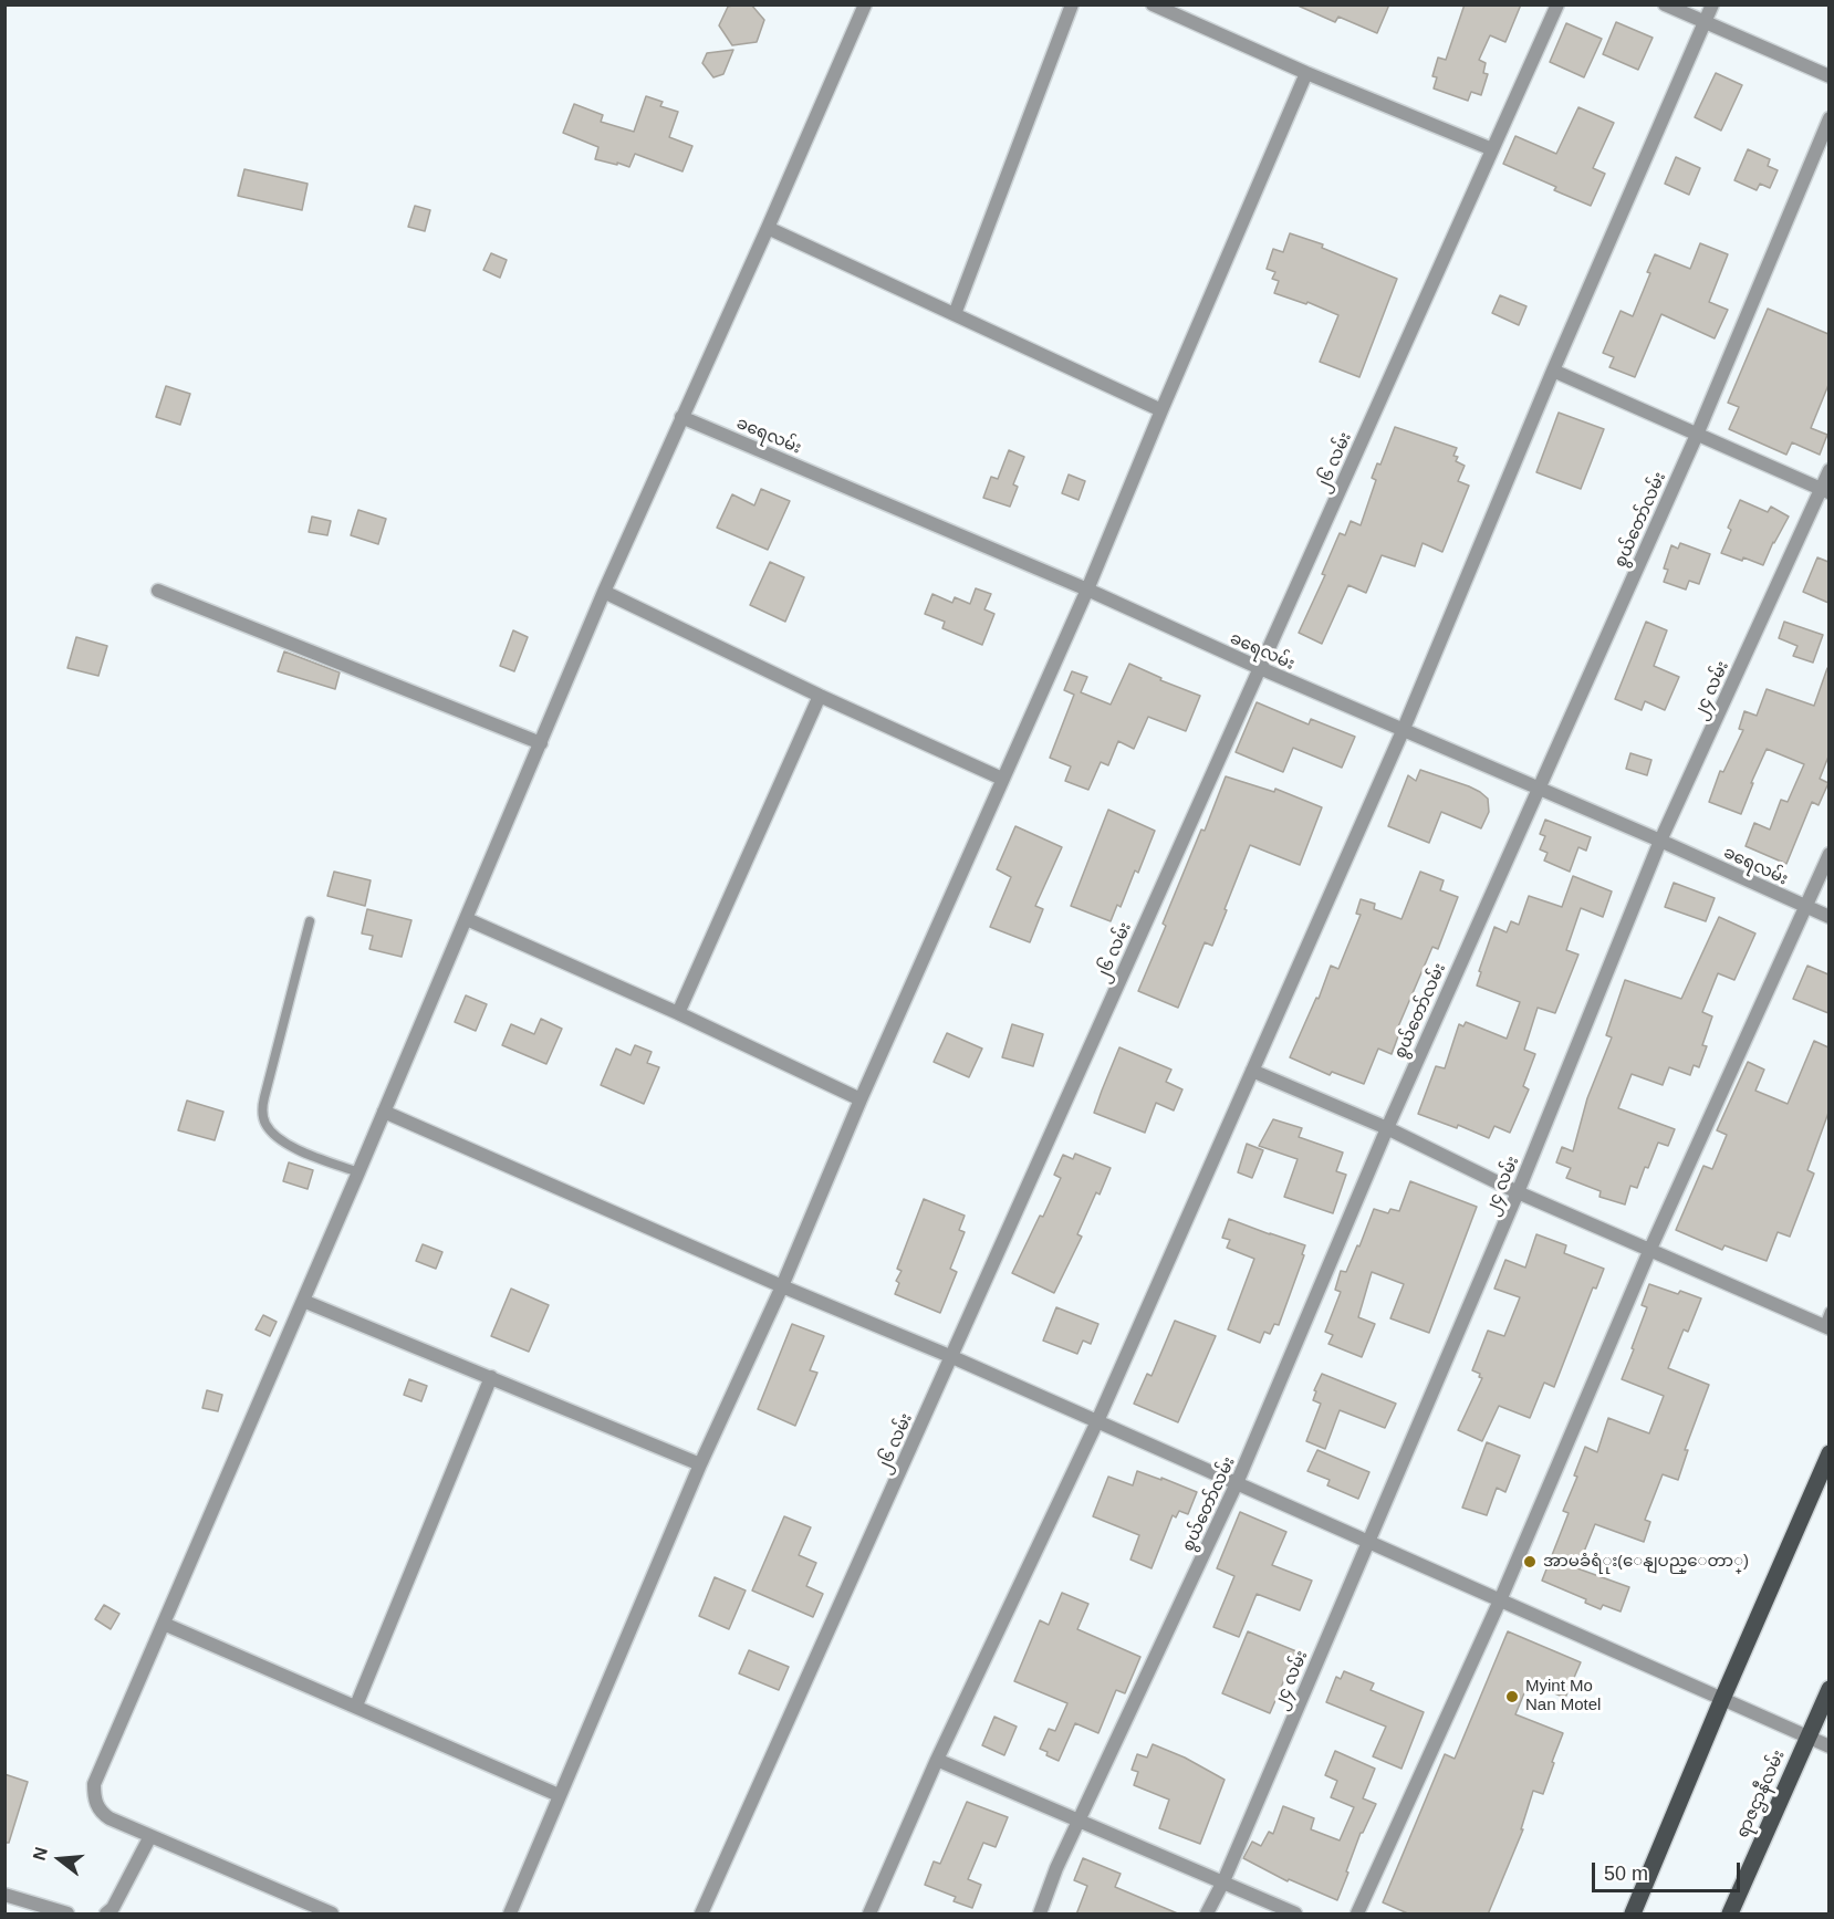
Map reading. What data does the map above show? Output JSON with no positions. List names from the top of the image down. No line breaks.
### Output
{"streets":{"main road":["ရာဇဌာနီလမ်း"],"street":["ခရေလမ်း","၂၆ လမ်း","စွယ်တော်လမ်း","၂၄ လမ်း"]},"crossings":[["ခရေလမ်း","၂၆ လမ်း"],["ခရေလမ်း","စွယ်တော်လမ်း"],["ခရေလမ်း","၂၄ လမ်း"]],"places":["အာမခံရံုး(ေနျပည္ေတာ္)","Myint Mo Nan Motel"],"scale_bar":"50 m","north":"left"}
